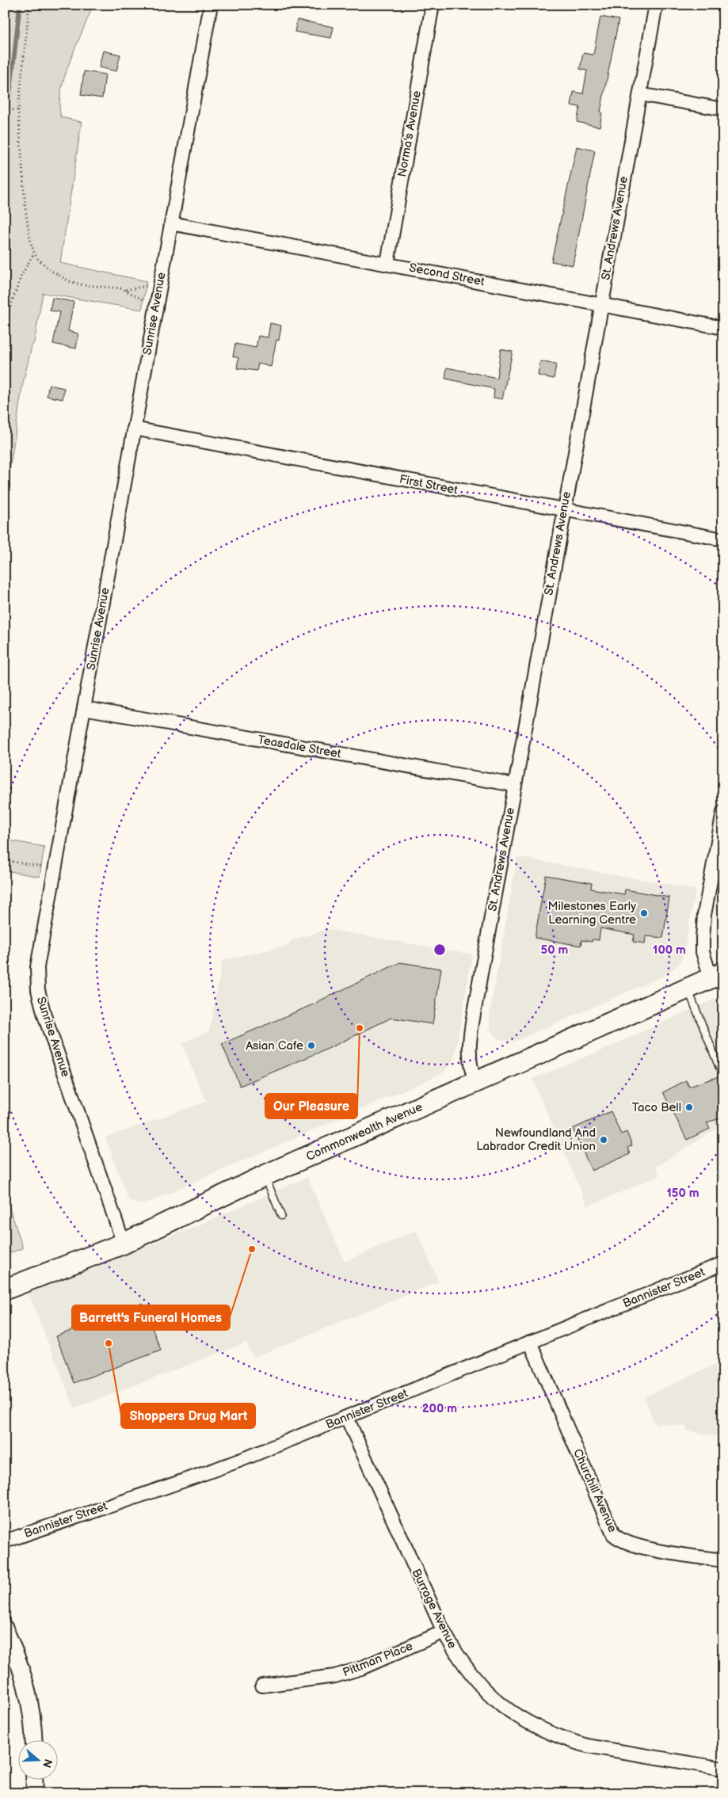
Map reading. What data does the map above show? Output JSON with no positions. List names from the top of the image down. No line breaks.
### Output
{"streets":{"main road":["Commonwealth Avenue"],"street":["Norma's Avenue","St. Andrews Avenue","Second Street","Sunrise Avenue","First Street","Teasdale Street","Bannister Street","Churchill Avenue","Burrage Avenue","Pittman Place"]},"crossings":[["Norma's Avenue","Second Street"],["St. Andrews Avenue","Second Street"],["St. Andrews Avenue","First Street"],["St. Andrews Avenue","Teasdale Street"],["St. Andrews Avenue","Commonwealth Avenue"],["Second Street","Sunrise Avenue"],["Sunrise Avenue","First Street"],["Sunrise Avenue","Teasdale Street"],["Sunrise Avenue","Commonwealth Avenue"],["Bannister Street","Churchill Avenue"],["Bannister Street","Burrage Avenue"],["Burrage Avenue","Pittman Place"]],"places":["Milestones Early Learning Centre","Our Pleasure","Asian Cafe","Taco Bell","Newfoundland And Labrador Credit Union","Barrett's Funeral Homes","Shoppers Drug Mart"],"north":"right","rings":["50 m","100 m","150 m","200 m"]}
